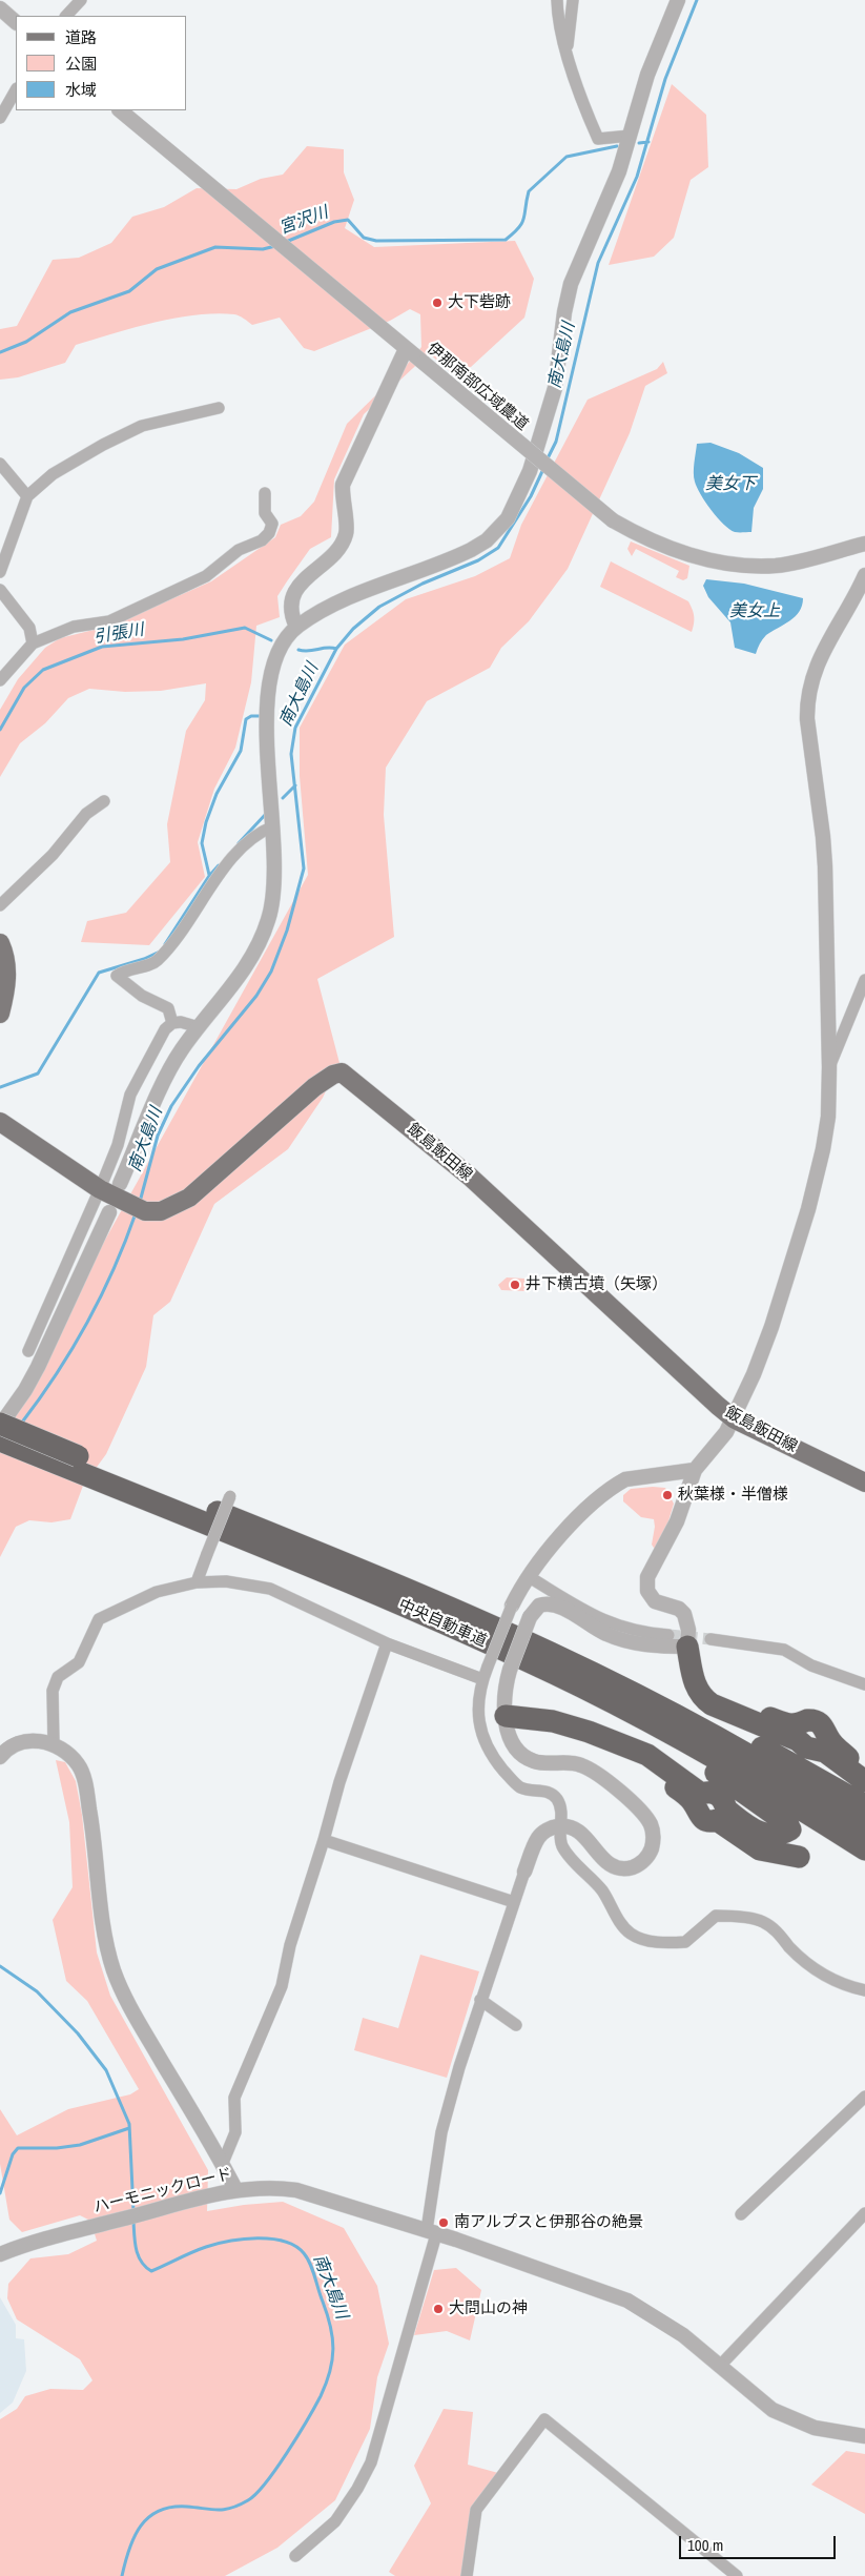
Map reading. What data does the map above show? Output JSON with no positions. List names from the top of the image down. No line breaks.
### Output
{"streets":{"highway":["中央自動車道"],"main road":["飯島飯田線"],"street":["伊那南部広域農道","ハーモニックロード"]},"water":["宮沢川","南大島川","美女下","美女上","引張川"],"places":["大下砦跡","井下横古墳（矢塚）","秋葉様・半僧様","南アルプスと伊那谷の絶景","大問山の神"],"legend":["道路","公園","水域"],"scale_bar":"100 m"}
